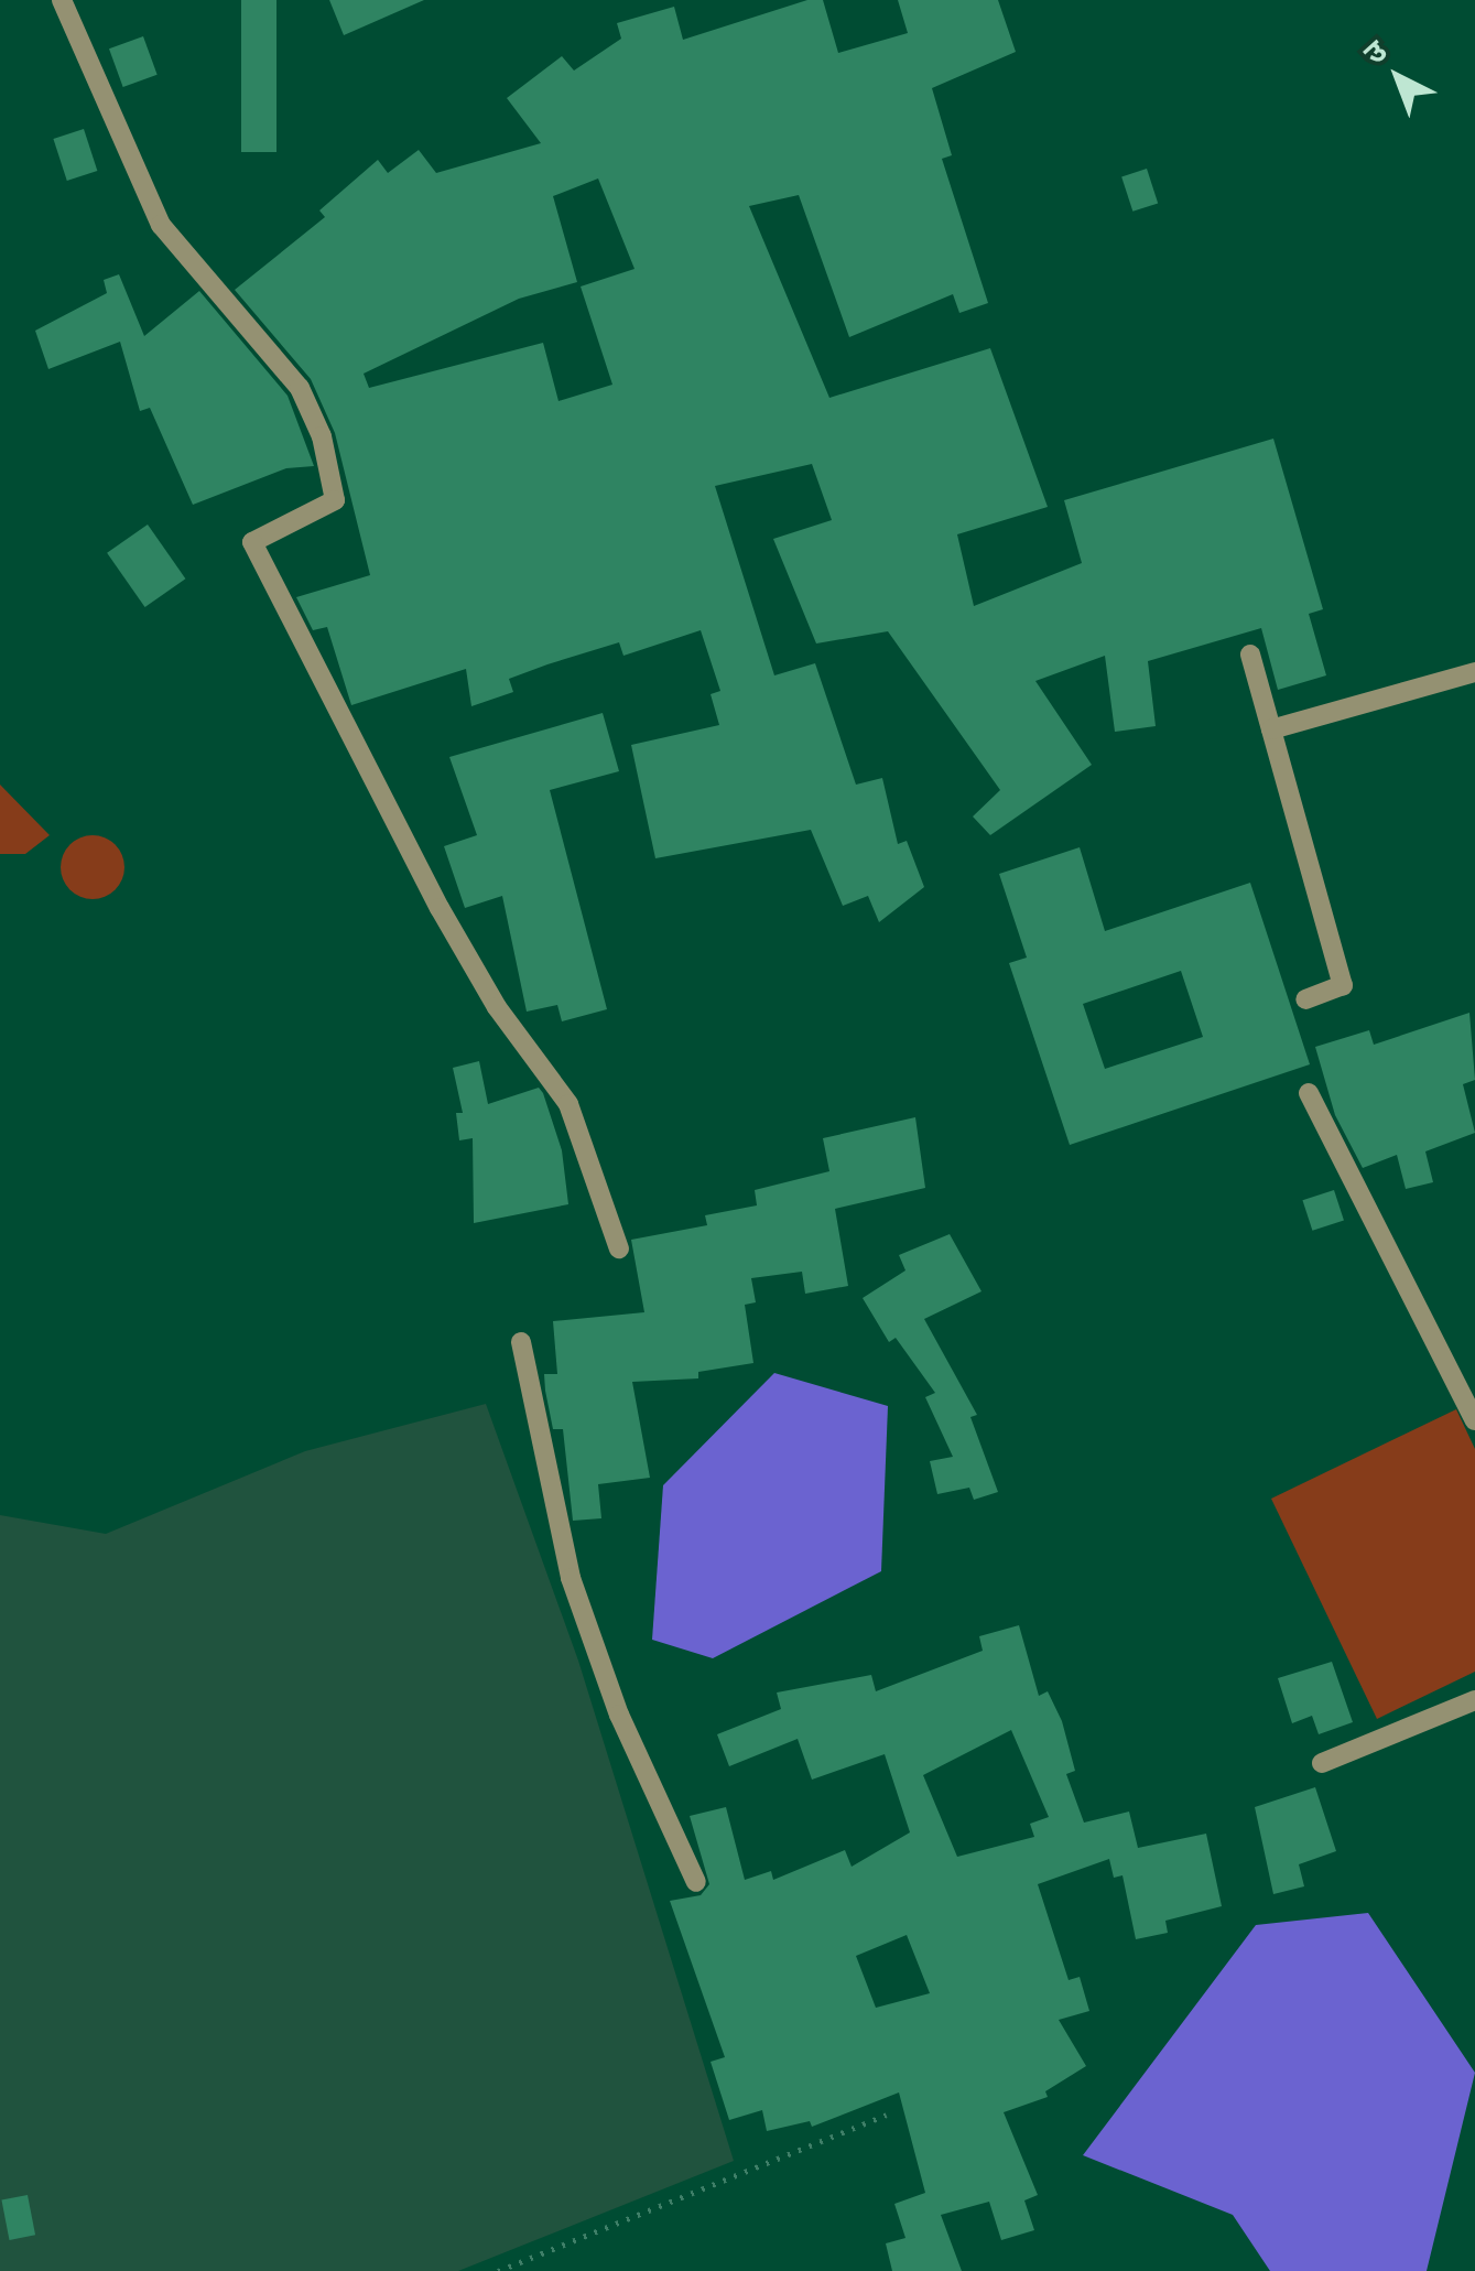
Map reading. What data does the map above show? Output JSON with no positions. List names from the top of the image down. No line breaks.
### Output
{"north":"top left"}
